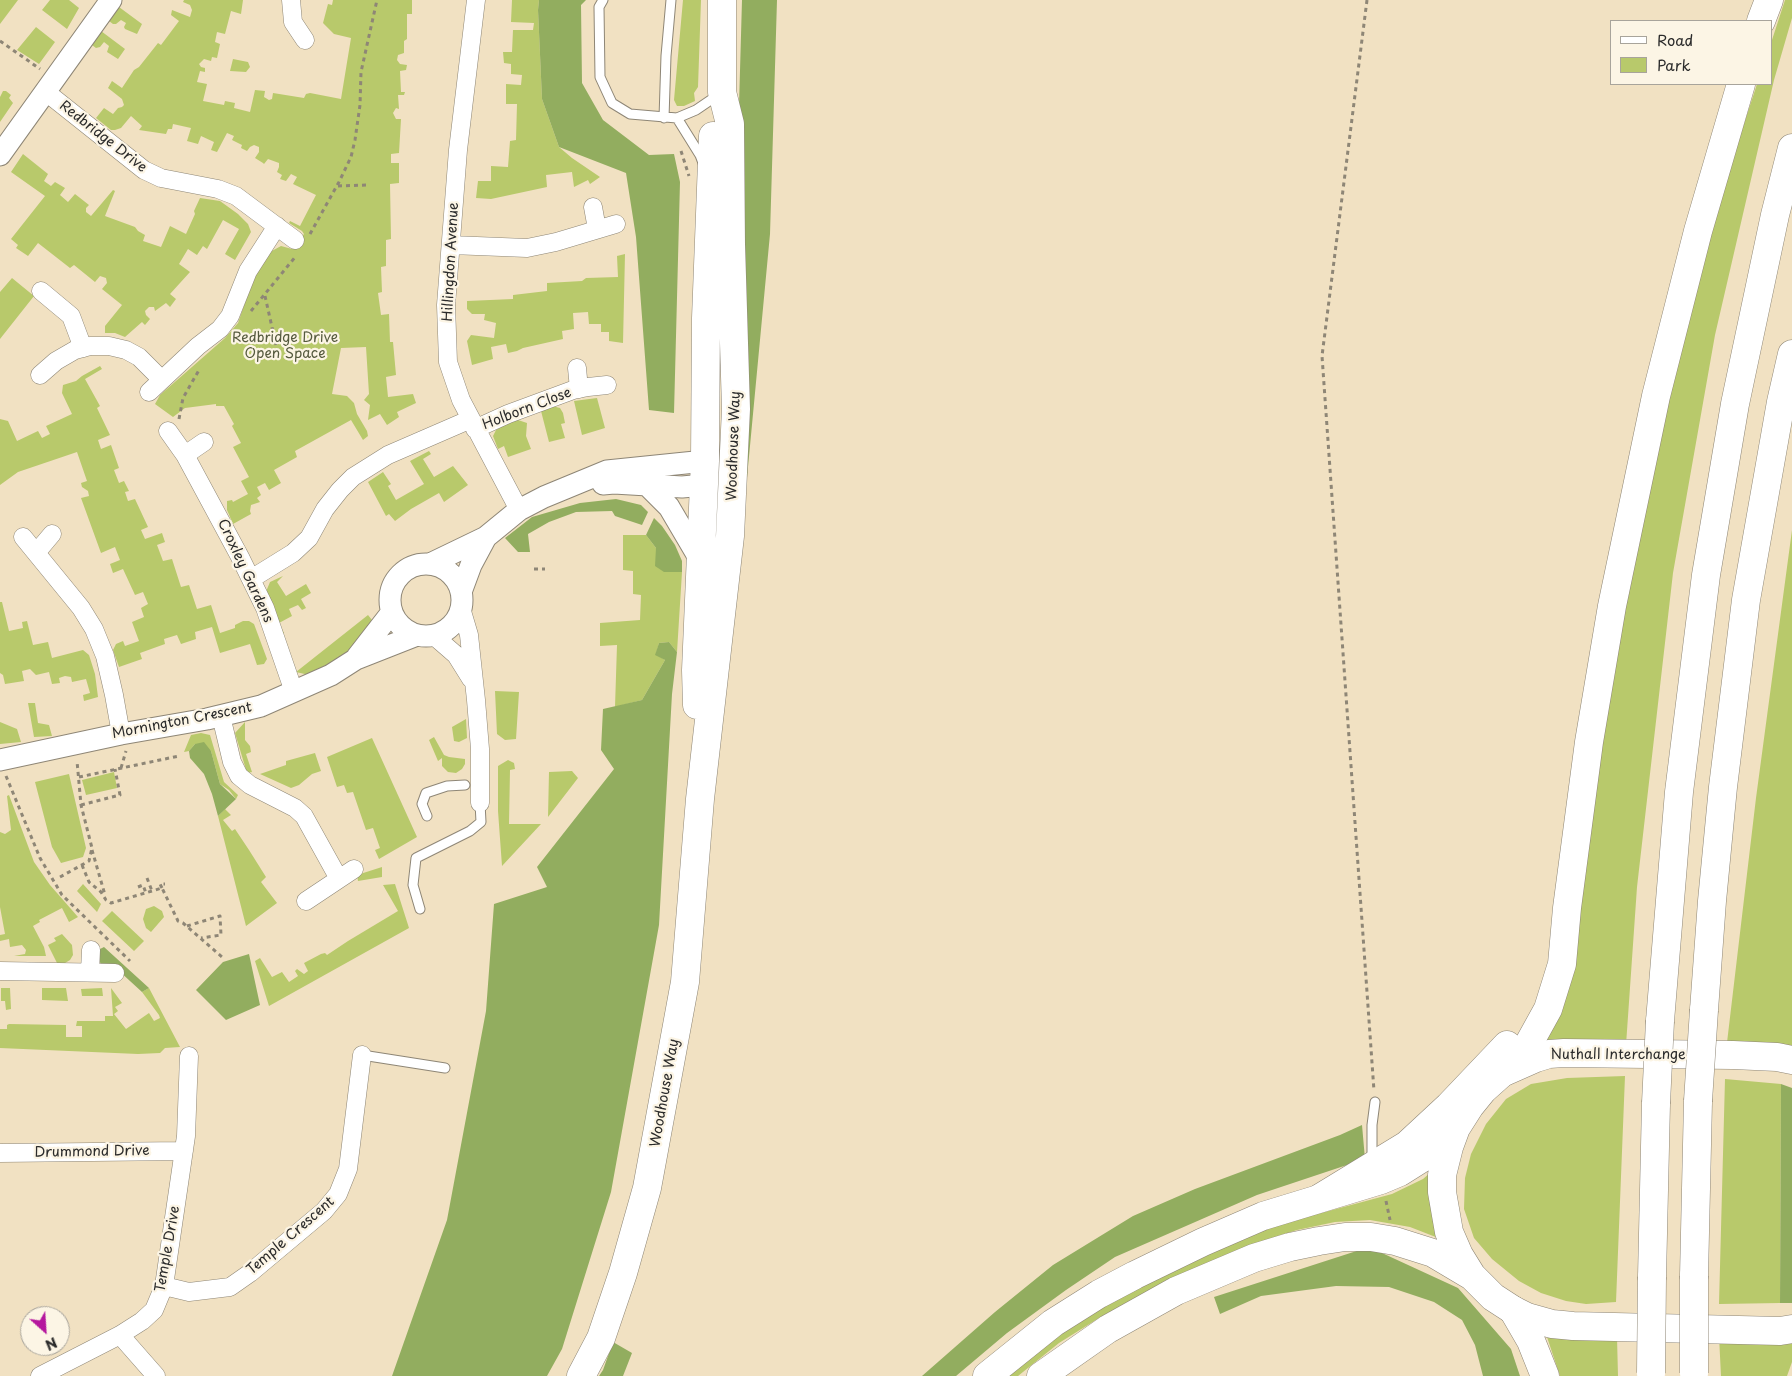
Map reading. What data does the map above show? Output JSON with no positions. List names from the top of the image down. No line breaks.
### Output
{"streets":{"main road":["Woodhouse Way","Nuthall Interchange"],"street":["Redbridge Drive","Hillingdon Avenue","Holborn Close","Croxley Gardens","Mornington Crescent","Drummond Drive","Temple Crescent","Temple Drive"]},"crossings":[["Hillingdon Avenue","Holborn Close"],["Hillingdon Avenue","Mornington Crescent"],["Holborn Close","Croxley Gardens"],["Woodhouse Way","Mornington Crescent"],["Croxley Gardens","Mornington Crescent"],["Drummond Drive","Temple Drive"],["Temple Crescent","Temple Drive"]],"parks":["Redbridge Drive Open Space"],"legend":["Road","Park"],"north":"bottom right"}
